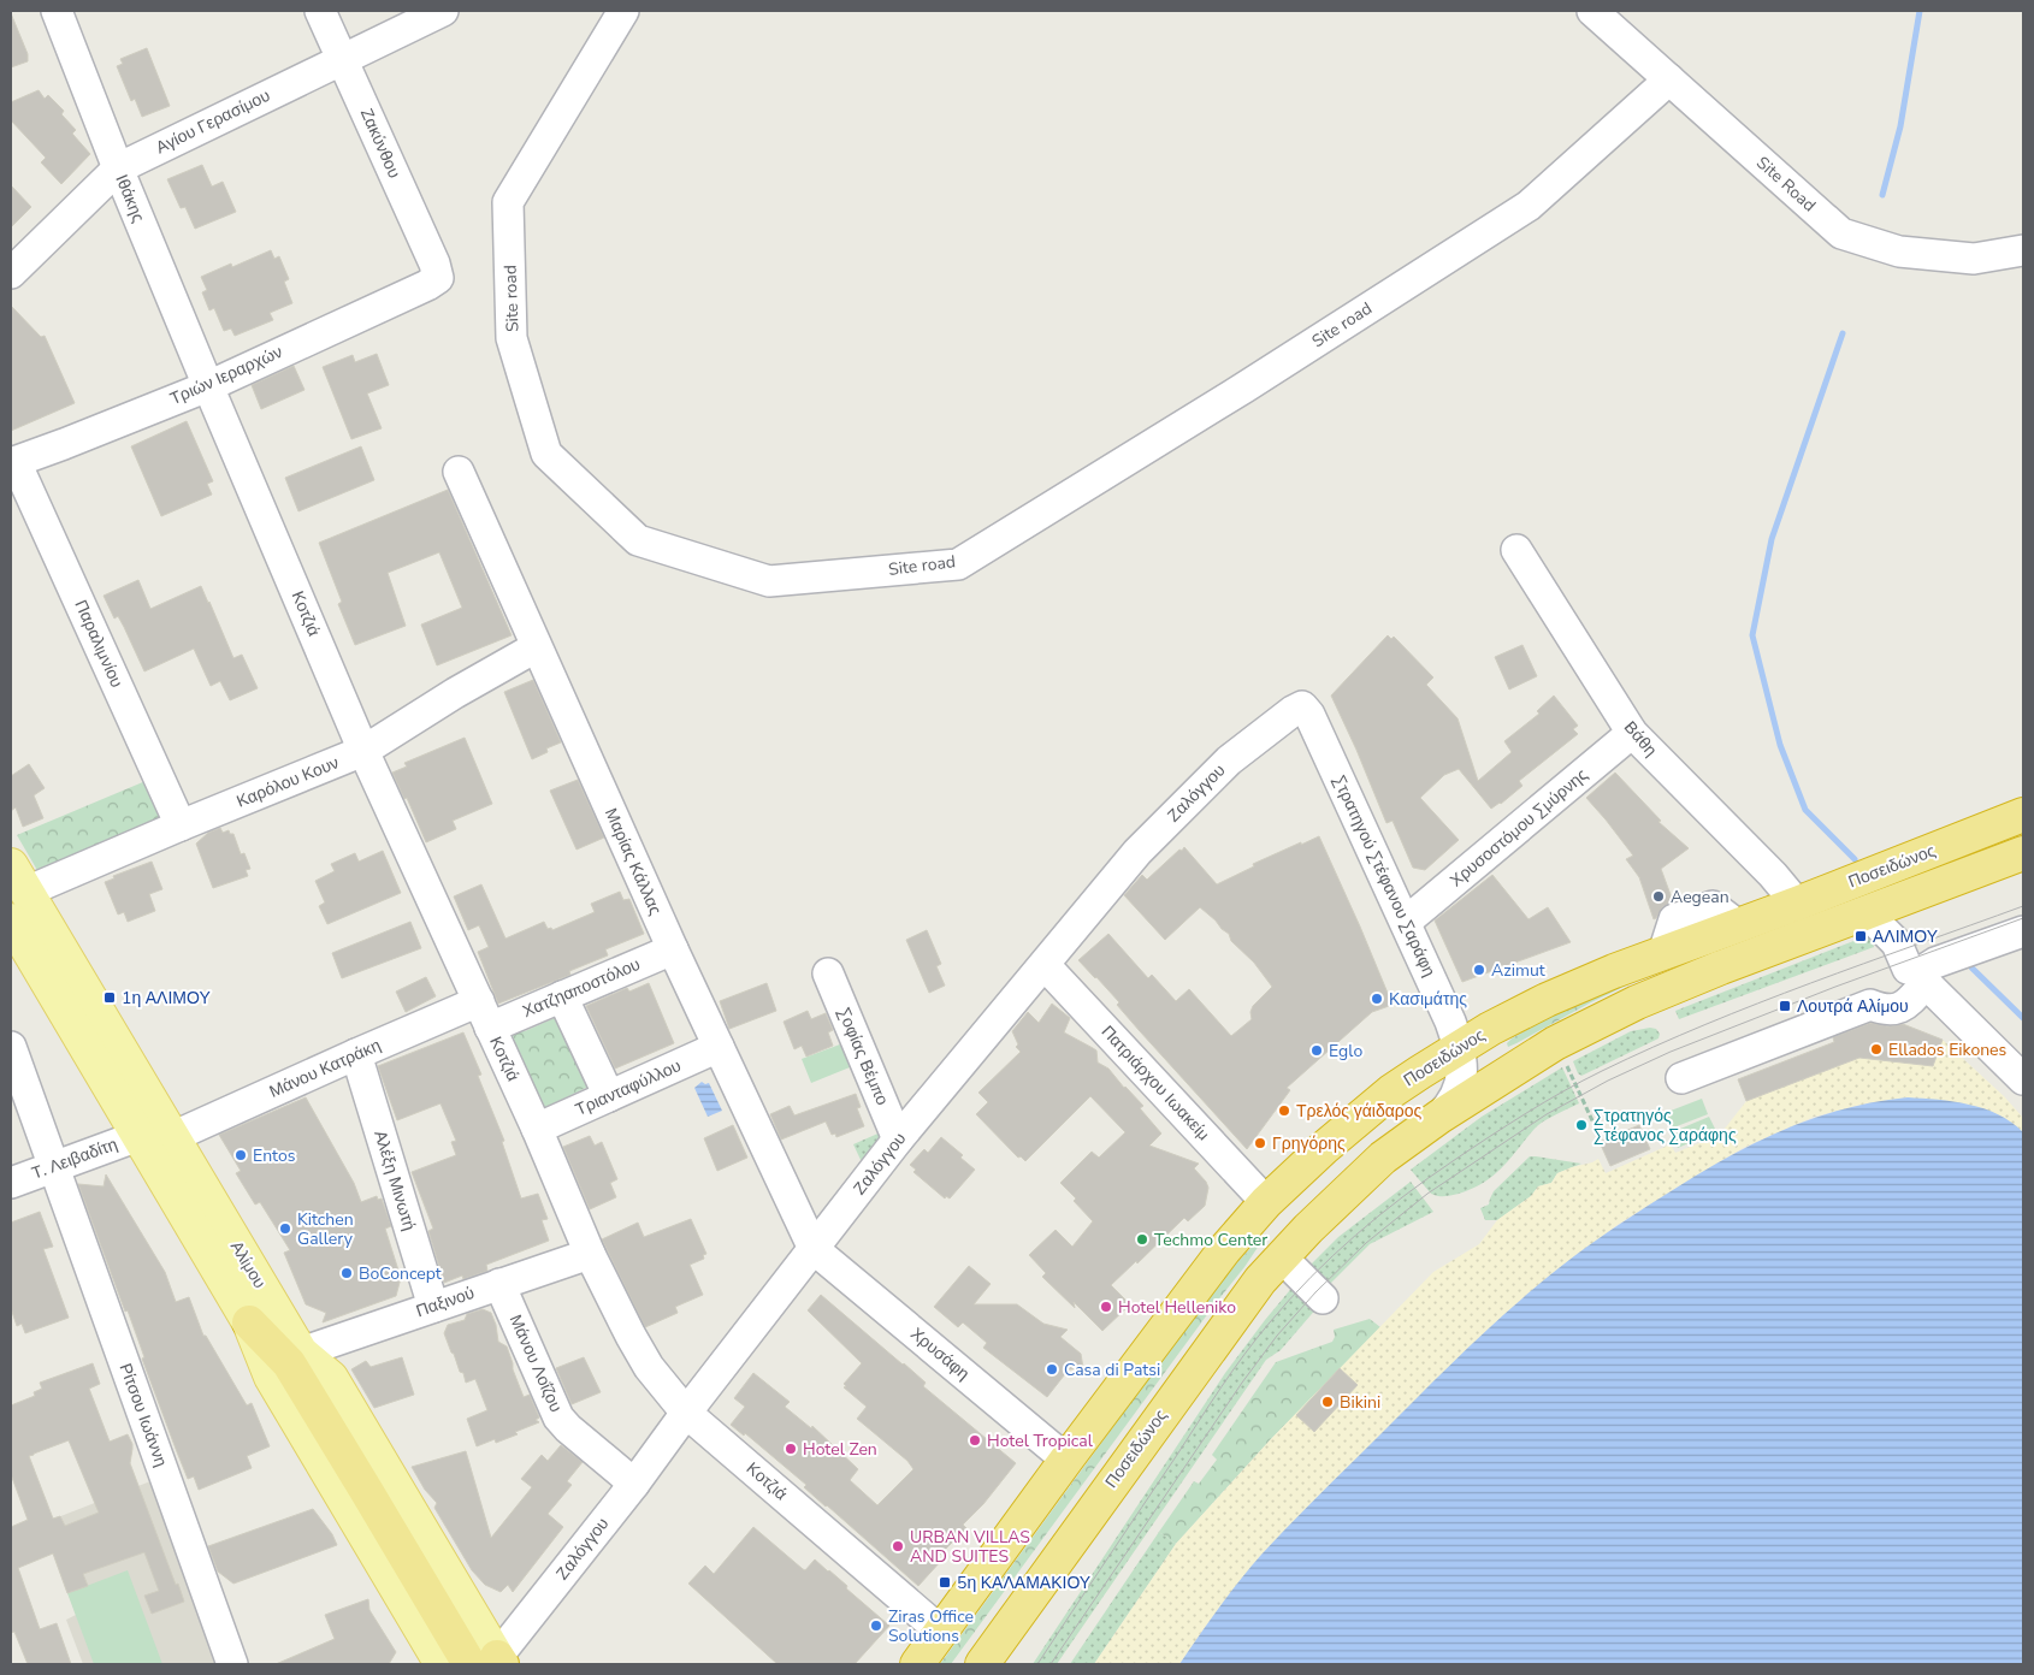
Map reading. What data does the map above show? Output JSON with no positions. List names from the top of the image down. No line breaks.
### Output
{"streets":{"highway":["Ποσειδώνος"],"main road":["Αλίμου"],"street":["Αγίου Γερασίμου","Ζακύνθου","Site Road","Ιθάκης","Site road","Τριών Ιεραρχών","Κοτζιά","Παραλιμνίου","Βάθη","Καρόλου Κουν","Ζαλόγγου","Χρυσοστόμου Σμύρνης","Μαρίας Κάλλας","Στρατηγού Στέφανου Σαράφη","Χατζηαποστόλου","Σοφίας Βέμπο","Μάνου Κατράκη","Πατριάρχου Ιωακείμ","Τριανταφύλλου","Τ. Λειβαδίτη","Αλέξη Μινωτή","Παξινού","Χρυσάφη","Μάνου Λοΐζου","Ρίτσου Ιωάννη"]},"crossings":[["Αγίου Γερασίμου","Ζακύνθου"],["Αγίου Γερασίμου","Ιθάκης"],["Ζακύνθου","Τριών Ιεραρχών"],["Site Road","Site road"],["Ιθάκης","Τριών Ιεραρχών"],["Ιθάκης","Κοτζιά"],["Τριών Ιεραρχών","Κοτζιά"],["Τριών Ιεραρχών","Παραλιμνίου"],["Κοτζιά","Καρόλου Κουν"],["Κοτζιά","Ζαλόγγου"],["Κοτζιά","Ποσειδώνος"],["Κοτζιά","Χατζηαποστόλου"],["Κοτζιά","Μάνου Κατράκη"],["Κοτζιά","Τριανταφύλλου"],["Κοτζιά","Παξινού"],["Παραλιμνίου","Καρόλου Κουν"],["Βάθη","Χρυσοστόμου Σμύρνης"],["Βάθη","Ποσειδώνος"],["Καρόλου Κουν","Μαρίας Κάλλας"],["Καρόλου Κουν","Αλίμου"],["Ζαλόγγου","Μαρίας Κάλλας"],["Ζαλόγγου","Στρατηγού Στέφανου Σαράφη"],["Ζαλόγγου","Σοφίας Βέμπο"],["Ζαλόγγου","Πατριάρχου Ιωακείμ"],["Ζαλόγγου","Αλίμου"],["Ζαλόγγου","Χρυσάφη"],["Ζαλόγγου","Μάνου Λοΐζου"],["Χρυσοστόμου Σμύρνης","Στρατηγού Στέφανου Σαράφη"],["Μαρίας Κάλλας","Χατζηαποστόλου"],["Μαρίας Κάλλας","Τριανταφύλλου"],["Μαρίας Κάλλας","Χρυσάφη"],["Ποσειδώνος","Στρατηγού Στέφανου Σαράφη"],["Ποσειδώνος","Πατριάρχου Ιωακείμ"],["Ποσειδώνος","Χρυσάφη"],["Χατζηαποστόλου","Μάνου Κατράκη"],["Μάνου Κατράκη","Αλέξη Μινωτή"],["Μάνου Κατράκη","Αλίμου"],["Τ. Λειβαδίτη","Αλίμου"],["Τ. Λειβαδίτη","Ρίτσου Ιωάννη"],["Αλέξη Μινωτή","Παξινού"],["Αλίμου","Παξινού"],["Παξινού","Μάνου Λοΐζου"]],"places":{"other":["Aegean","Azimut","Κασιμάτης","Ellados Eikones","Eglo","Τρελός γάιδαρος","Στρατηγός Στέφανος Σαράφης","Γρηγόρης","Entos","Kitchen Gallery","Techmo Center","BoConcept","Hotel Helleniko","Casa di Patsi","Bikini","Hotel Tropical","Hotel Zen","URBAN VILLAS AND SUITES","Ziras Office Solutions"],"transit":["ΑΛΙΜΟΥ","1η ΑΛΙΜΟΥ","Λουτρά Αλίμου","5η ΚΑΛΑΜΑΚΙΟΥ"]}}
